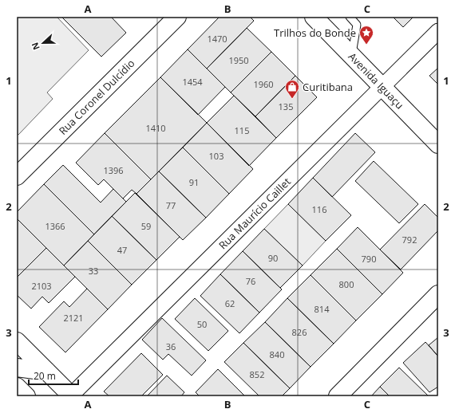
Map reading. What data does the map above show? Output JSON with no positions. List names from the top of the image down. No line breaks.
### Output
{"streets":{"main road":["Avenida Iguaçu","Rua Coronel Dulcídio"],"street":["Rua Maurício Caillet"]},"crossings":[["Avenida Iguaçu","Rua Maurício Caillet"]],"places":{"place":["Trilhos do Bonde"],"shop":["Curitibana"]},"house_numbers":["1470","1950","1454","1960","135","1410","115","103","1396","91","77","116","1366","59","792","47","90","790","33","76","800","2103","62","814","2121","50","826","36","840","852"],"scale_bar":"20 m","north":"left","grid":{"columns":["A","B","C"],"rows":["1","2","3"]}}
